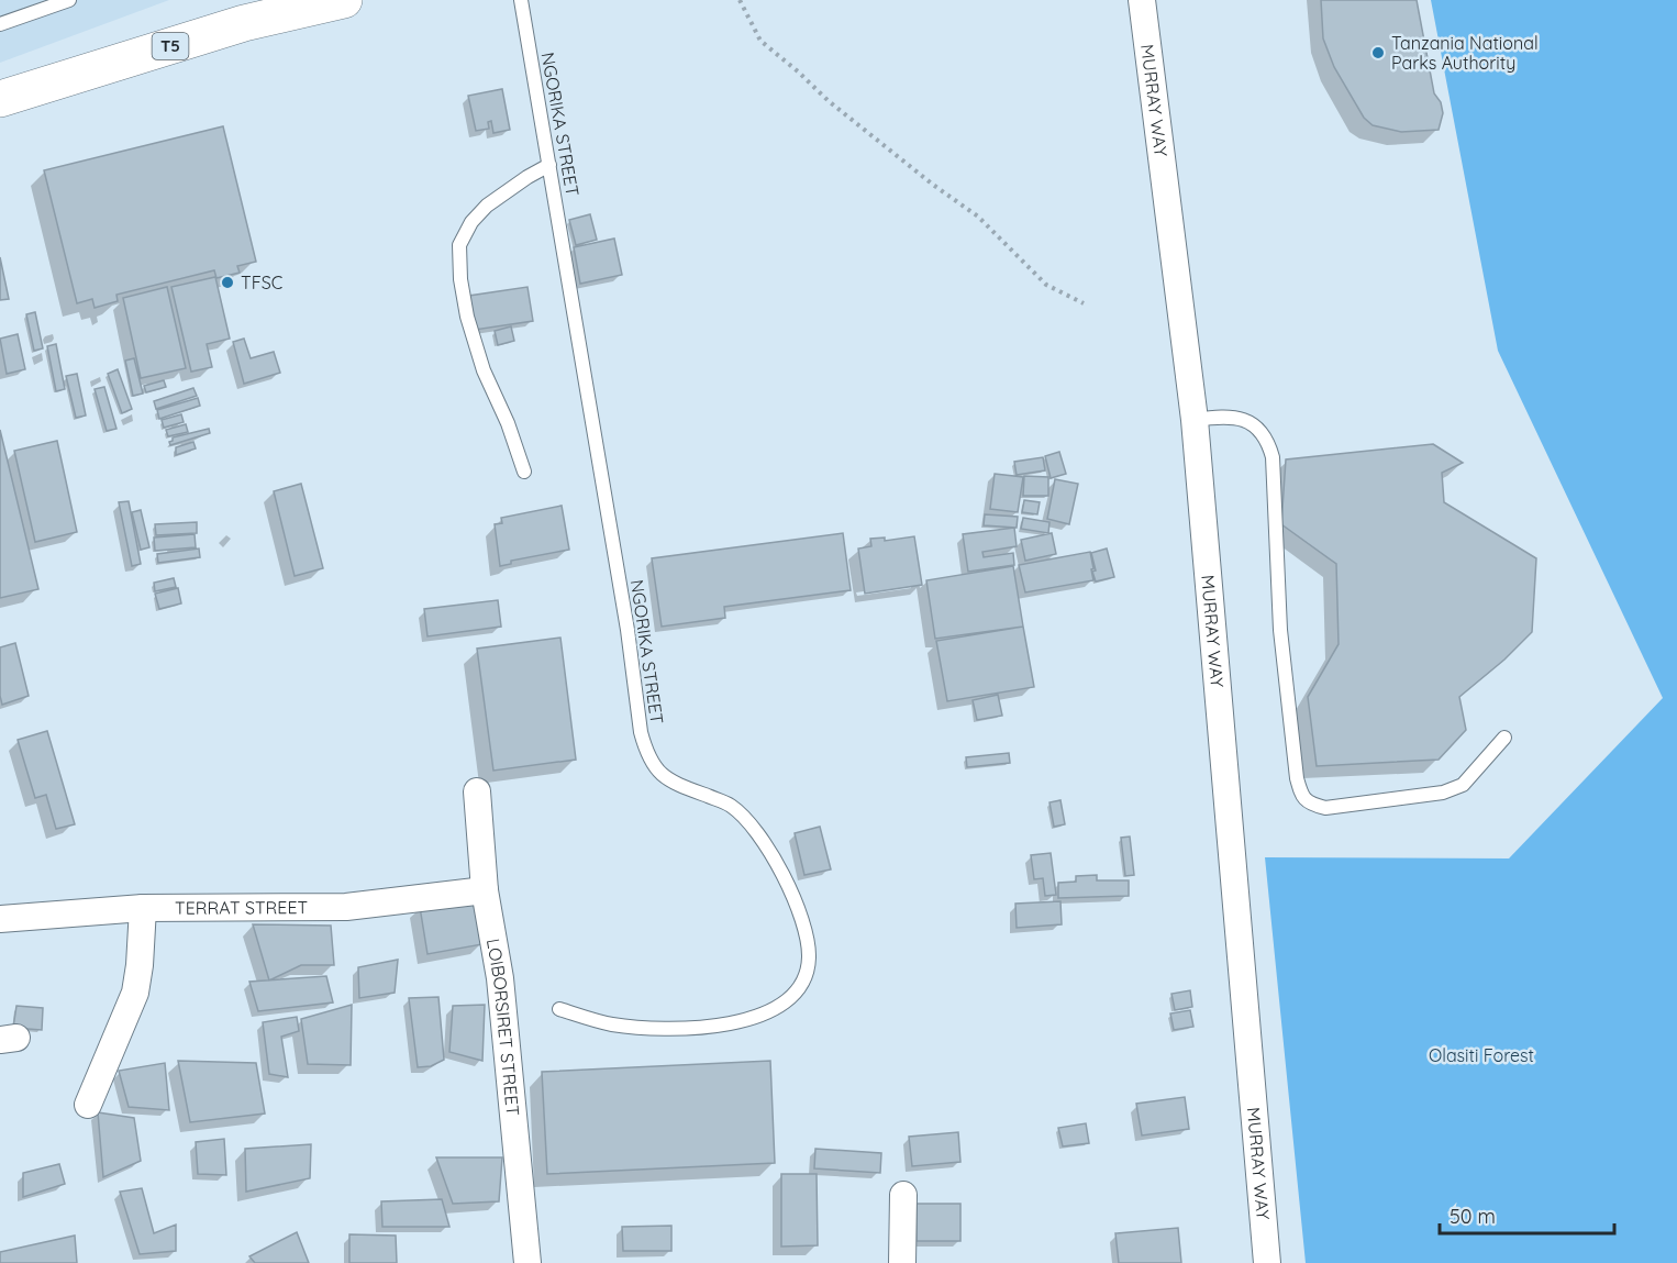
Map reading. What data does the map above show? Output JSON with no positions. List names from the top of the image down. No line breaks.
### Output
{"streets":{"highway":["T5"],"street":["MURRAY WAY","TERRAT STREET","LOIBORSIRET STREET"],"lane":["NGORIKA STREET"]},"crossings":[["TERRAT STREET","LOIBORSIRET STREET"]],"parks":["Olasiti Forest"],"places":["Tanzania National Parks Authority","TFSC"],"scale_bar":"50 m"}
